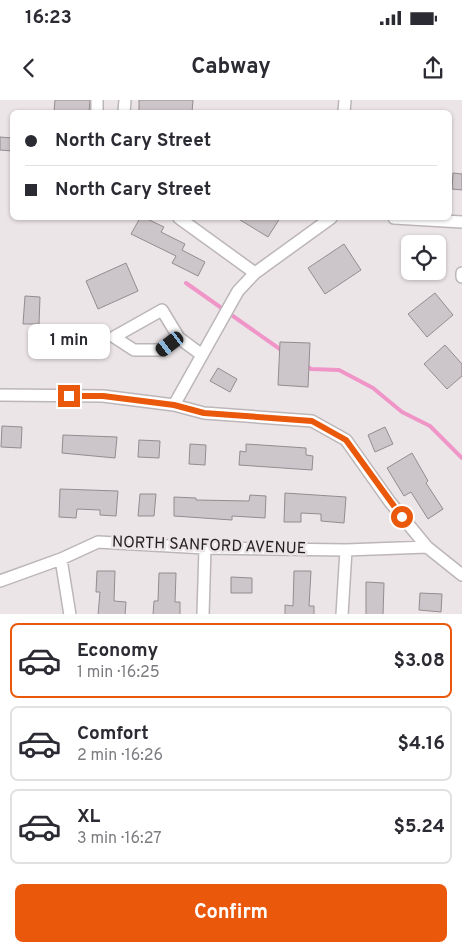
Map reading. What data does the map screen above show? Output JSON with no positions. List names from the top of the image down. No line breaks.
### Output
{"streets":{"street":["NORTH SANFORD AVENUE"]},"page":{"status":"16:23","header":"Cabway","banner":["North Cary Street","North Cary Street"],"bubble":"1 min","list":[{"name":"Economy","note":"1 min · 16:25","value":"$3.08"},{"name":"Comfort","note":"2 min · 16:26","value":"$4.16"},{"name":"XL","note":"3 min · 16:27","value":"$5.24"}],"buttons":"Confirm"}}
